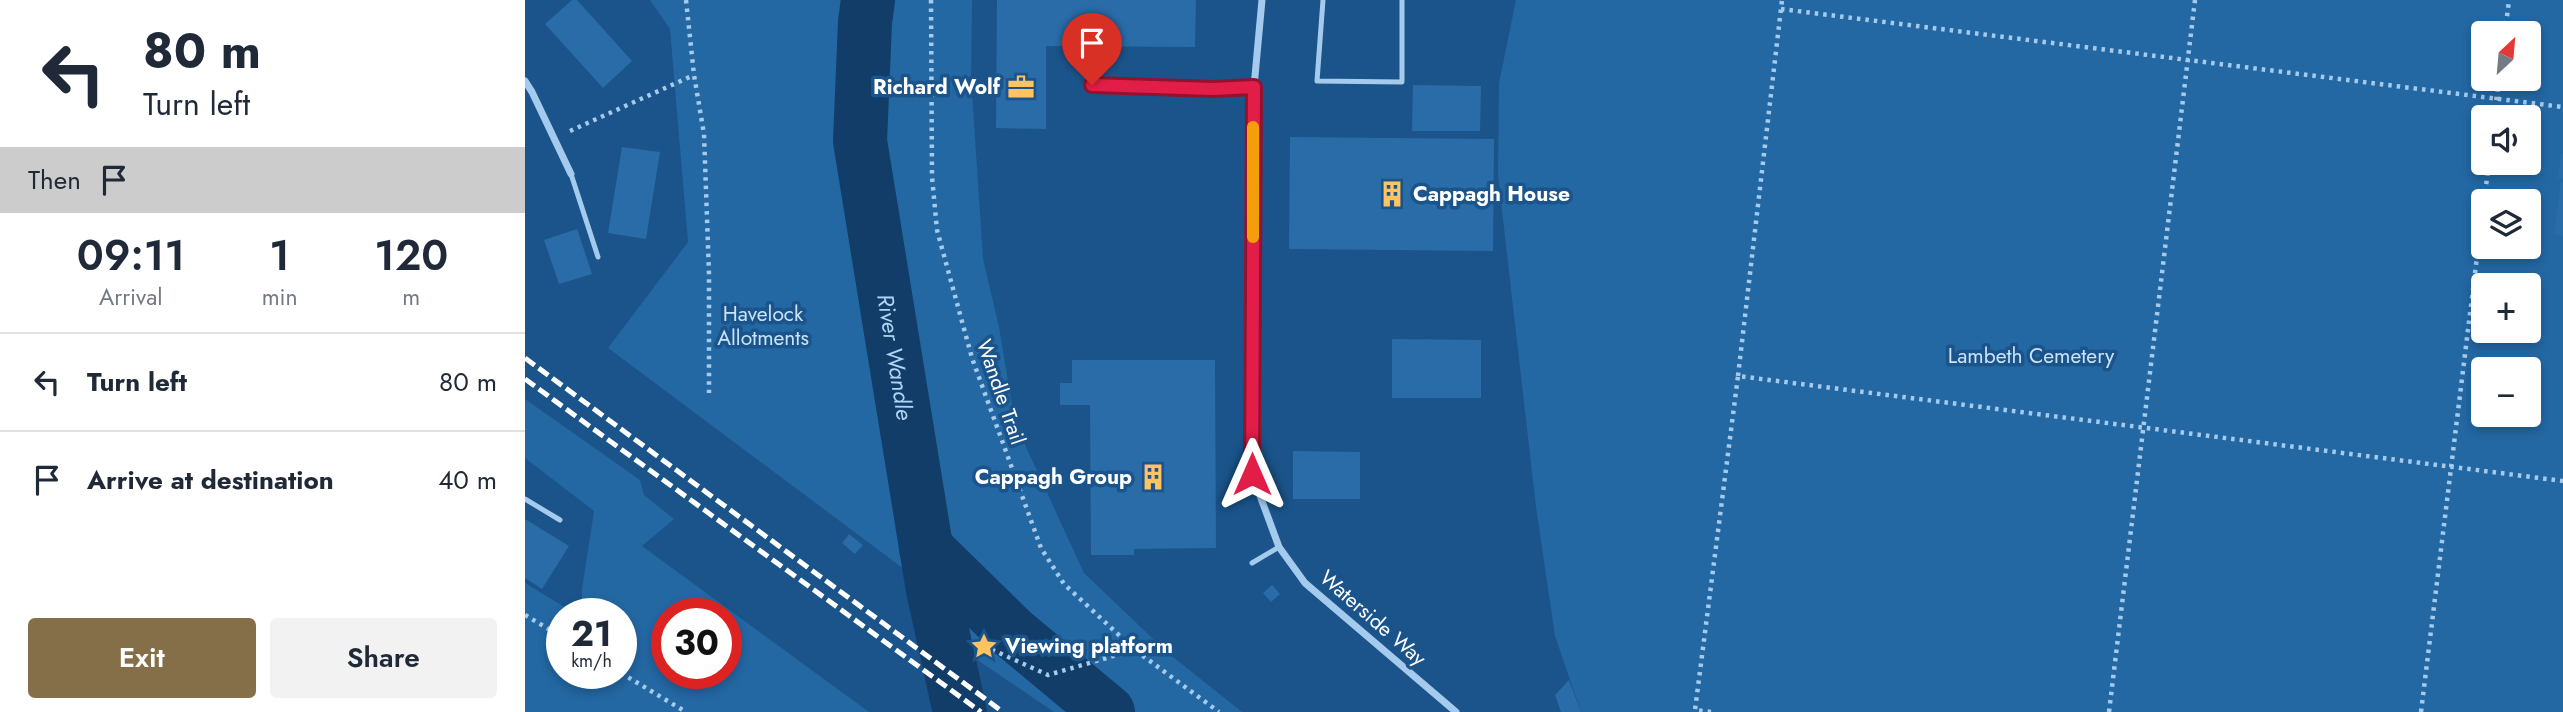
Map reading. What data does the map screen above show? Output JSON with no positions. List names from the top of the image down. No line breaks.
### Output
{"streets":{"street":["Waterside Way"],"path":["Wandle Trail"]},"water":["River Wandle"],"parks":["Havelock Allotments","Lambeth Cemetery"],"places":{"office":["Richard Wolf"],"building":["Cappagh House","Cappagh Group"],"place":["Viewing platform"]},"north":"top right","page":{"turn":["80 m","Turn left"],"map_buttons":["+","−"],"then":"Then","eta":["09:11","Arrival","1","min","120","m"],"list":[{"name":"Turn left","value":"80 m"},{"name":"Arrive at destination","value":"40 m"}],"speed":"21 km/h","limit":"30","buttons":["Exit","Share"]}}
